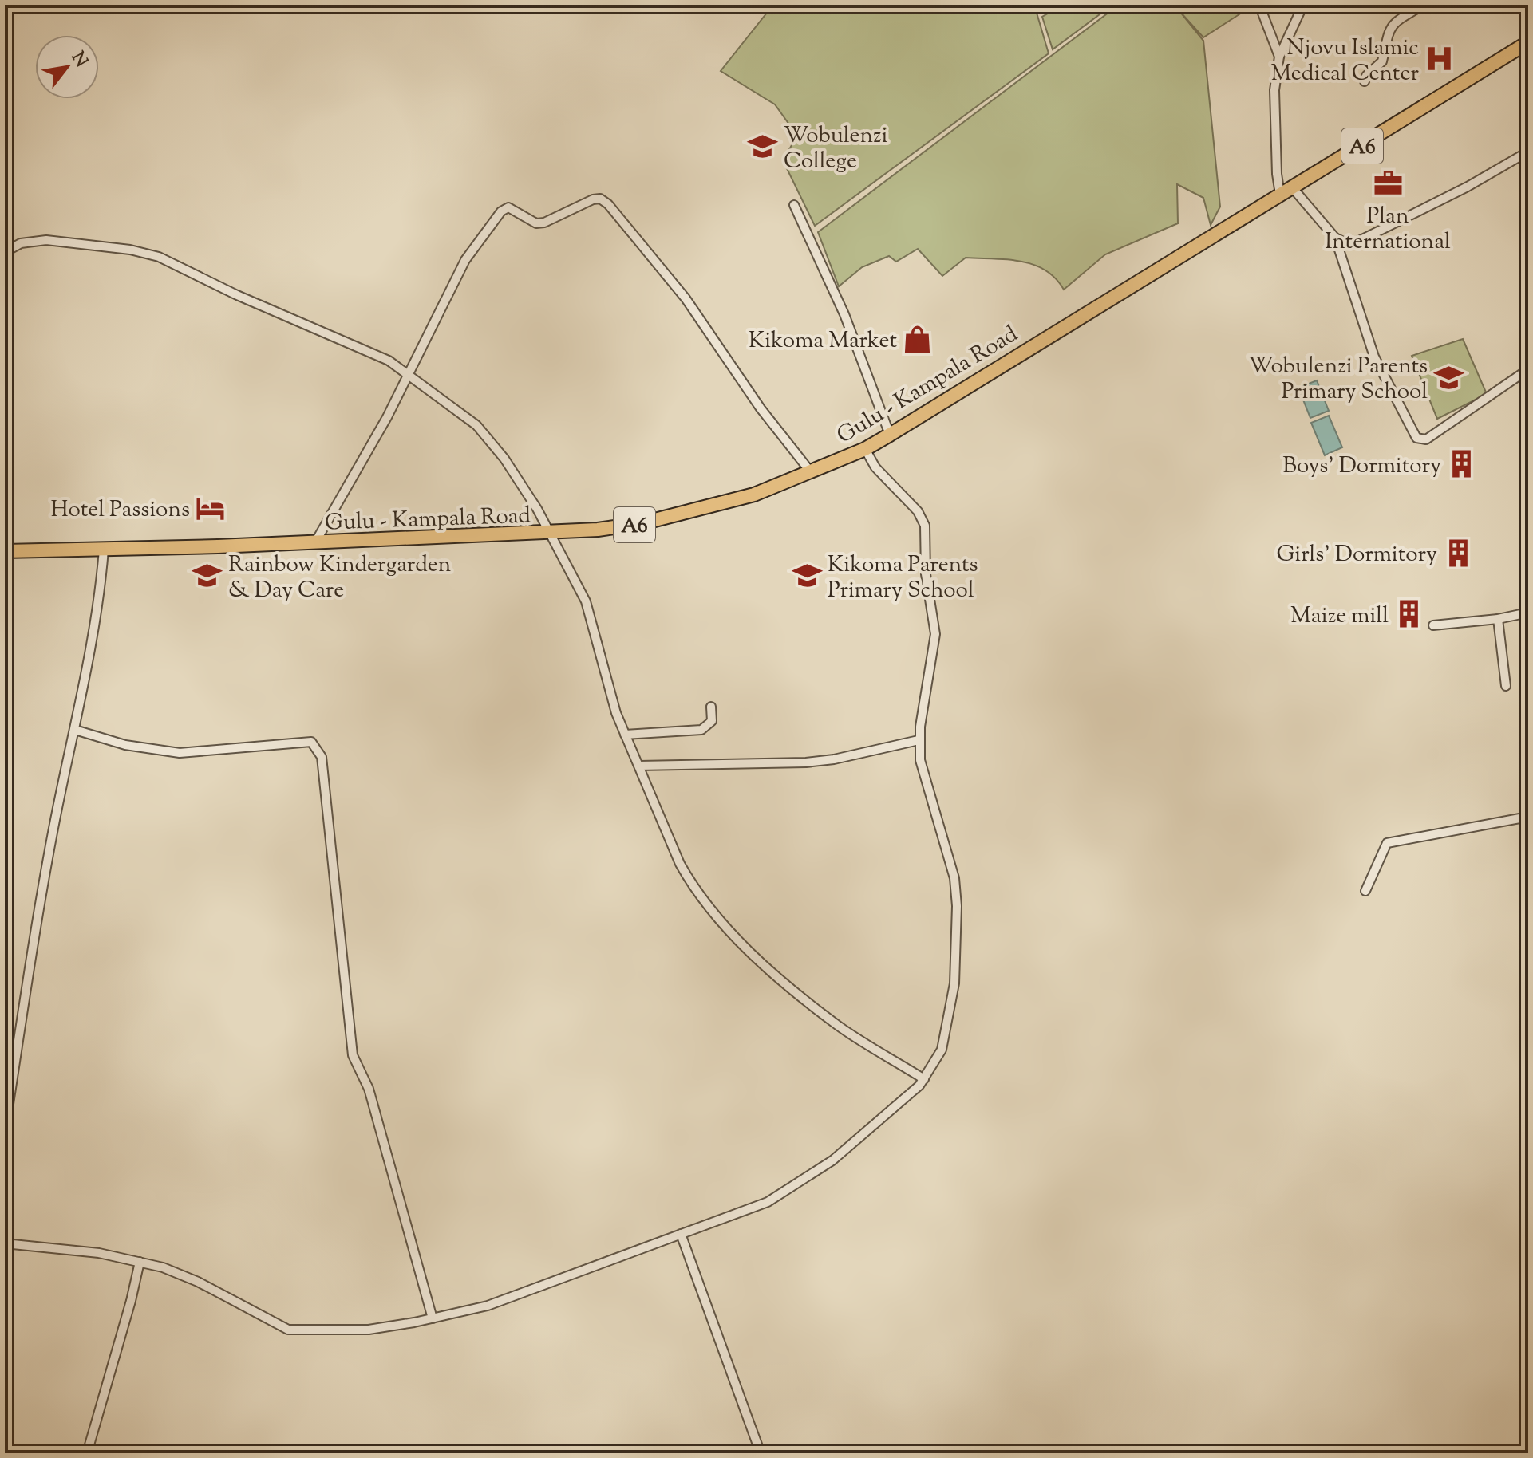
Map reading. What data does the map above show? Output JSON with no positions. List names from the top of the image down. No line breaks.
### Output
{"streets":{"main road":["A6","Gulu - Kampala Road"]},"places":{"hospital":["Njovu Islamic Medical Center"],"school or university":["Wobulenzi College","Wobulenzi Parents Primary School","Rainbow Kindergarden & Day Care","Kikoma Parents Primary School"],"office":["Plan International"],"shop":["Kikoma Market"],"building":["Boys' Dormitory","Girls' Dormitory","Maize mill"],"hotel":["Hotel Passions"]},"north":"top right"}
